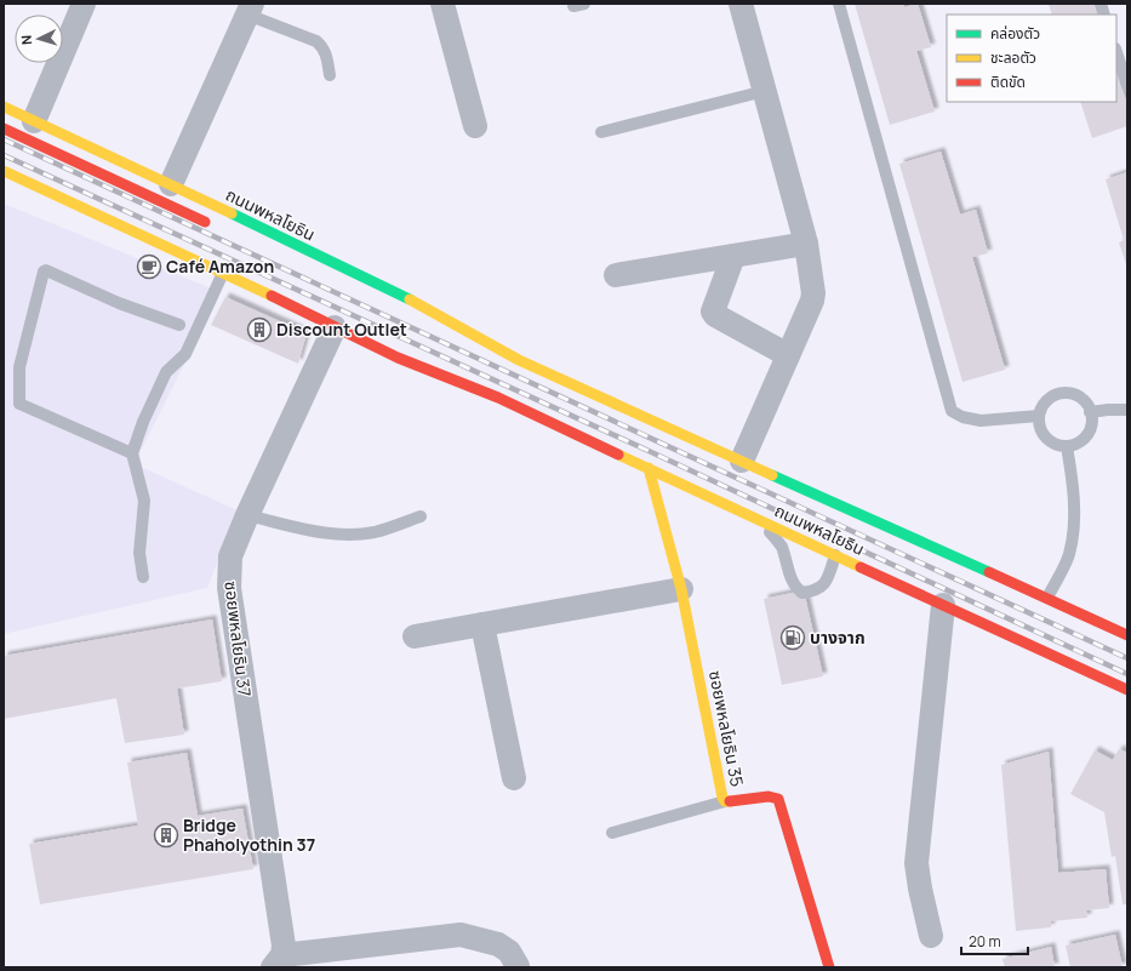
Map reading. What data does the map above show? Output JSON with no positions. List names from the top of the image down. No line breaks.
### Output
{"streets":{"main road":["ถนนพหลโยธิน","ซอยพหลโยธิน 35"],"street":["ซอยพหลโยธิน 37"]},"crossings":[["ถนนพหลโยธิน","ซอยพหลโยธิน 37"],["ถนนพหลโยธิน","ซอยพหลโยธิน 35"]],"places":{"cafe":["Café Amazon"],"building":["Discount Outlet","Bridge Phaholyothin 37"],"fuel station":["บางจาก"]},"legend":["คล่องตัว","ชะลอตัว","ติดขัด"],"scale_bar":"20 m","north":"left"}
